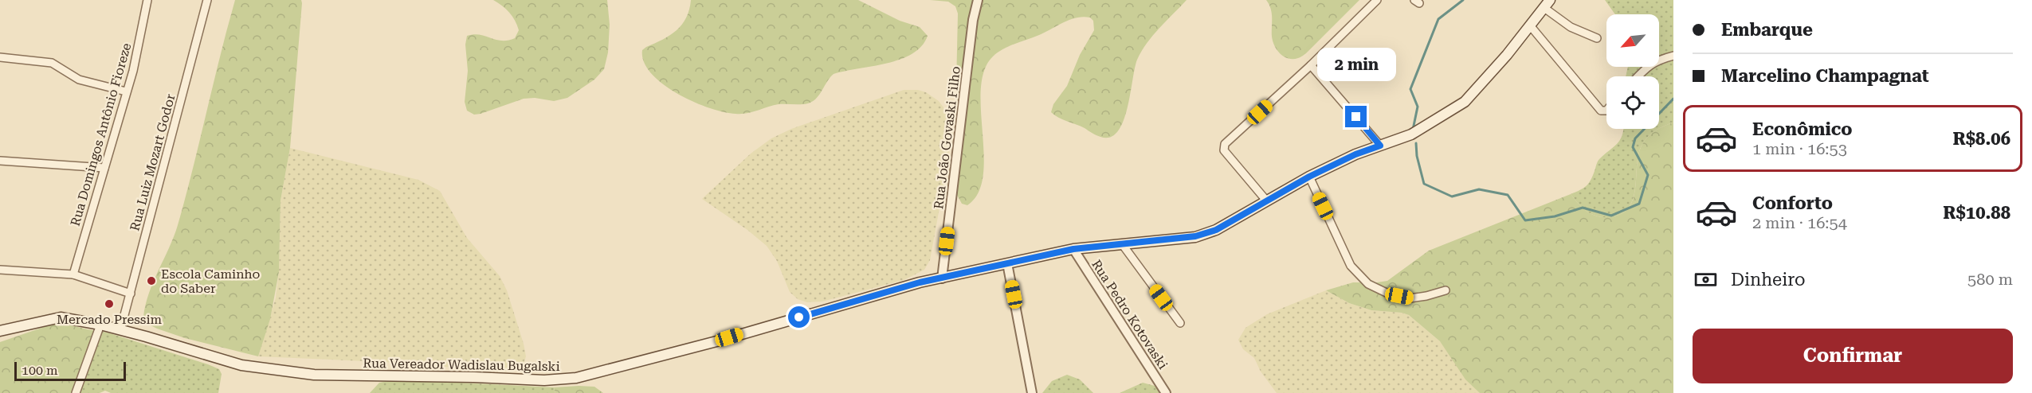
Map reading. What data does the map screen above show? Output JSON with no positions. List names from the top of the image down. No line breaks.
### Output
{"streets":{"main road":["Rua Vereador Wadislau Bugalski"],"street":["Rua Domingos Antônio Fioreze","Rua João Govaski Filho","Rua Luiz Mozart Godor","Rua Pedro Kotovaski"]},"crossings":[["Rua João Govaski Filho","Rua Vereador Wadislau Bugalski"],["Rua Luiz Mozart Godor","Rua Vereador Wadislau Bugalski"],["Rua Pedro Kotovaski","Rua Vereador Wadislau Bugalski"]],"places":["Escola Caminho do Saber","Mercado Pressim"],"scale_bar":"100 m","north":"bottom left","page":{"banner":["Embarque","Marcelino Champagnat"],"bubble":"2 min","list":[{"name":"Econômico","note":"1 min · 16:53","value":"R$8.06"},{"name":"Conforto","note":"2 min · 16:54","value":"R$10.88"}],"pay":["Dinheiro","580 m"],"buttons":"Confirmar","scale":"100 m"}}
